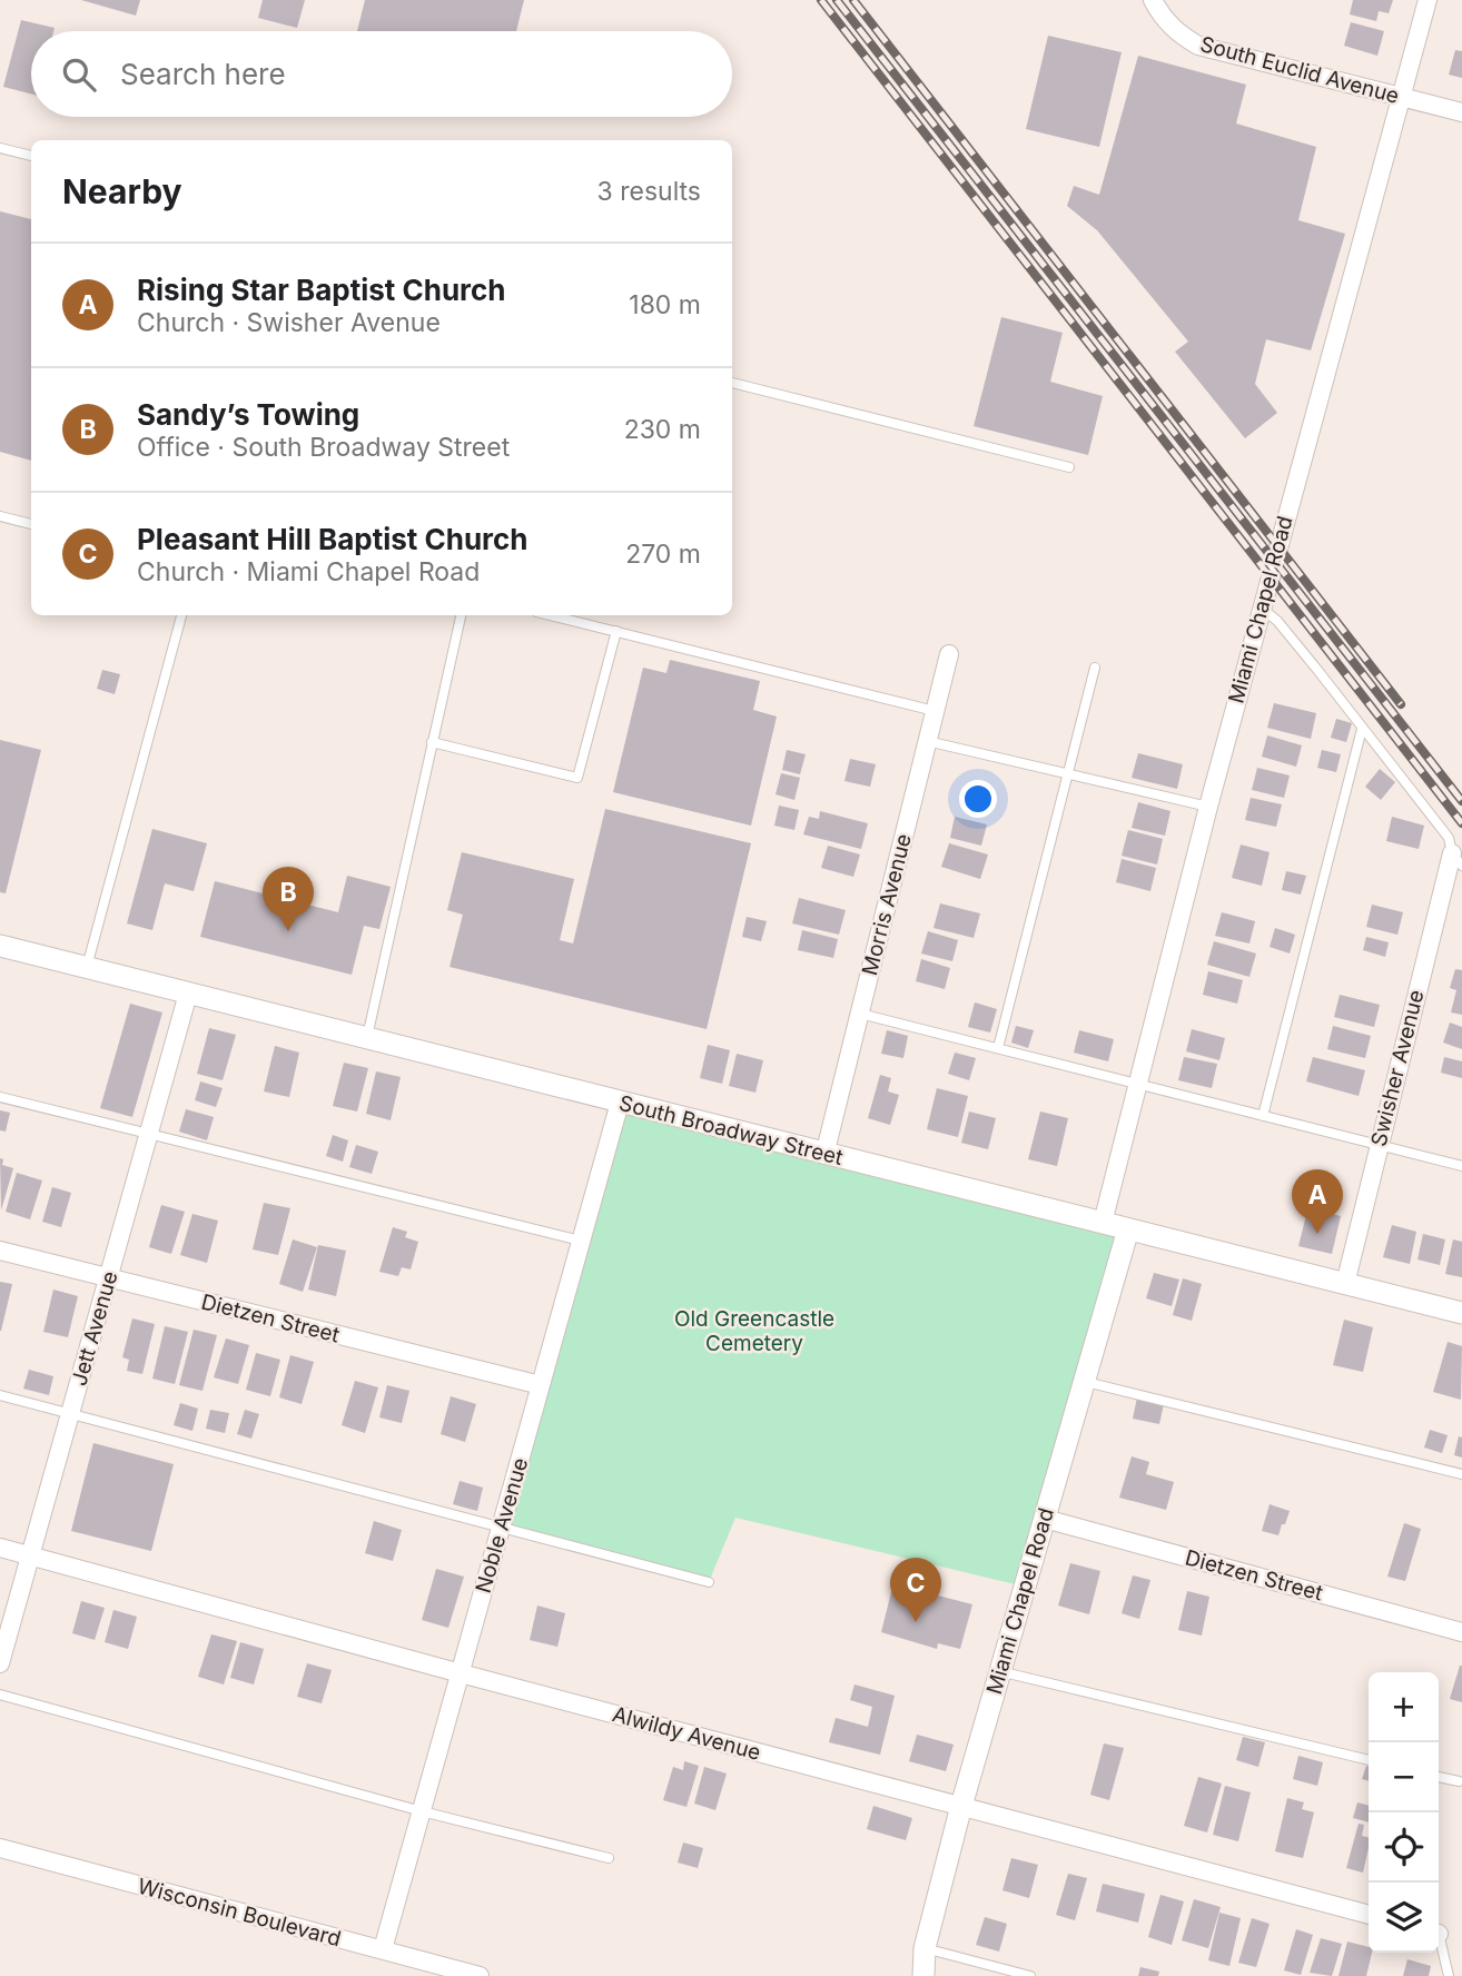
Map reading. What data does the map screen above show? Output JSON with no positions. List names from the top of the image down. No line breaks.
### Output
{"streets":{"street":["South Euclid Avenue","Miami Chapel Road","Morris Avenue","Swisher Avenue","South Broadway Street","Dietzen Street","Jett Avenue","Noble Avenue","Alwildy Avenue","Wisconsin Boulevard"]},"crossings":[["South Euclid Avenue","Miami Chapel Road"],["Miami Chapel Road","South Broadway Street"],["Miami Chapel Road","Dietzen Street"],["Miami Chapel Road","Alwildy Avenue"],["Morris Avenue","South Broadway Street"],["Swisher Avenue","South Broadway Street"],["South Broadway Street","Jett Avenue"],["South Broadway Street","Noble Avenue"],["Dietzen Street","Jett Avenue"],["Dietzen Street","Noble Avenue"],["Jett Avenue","Alwildy Avenue"],["Noble Avenue","Alwildy Avenue"],["Noble Avenue","Wisconsin Boulevard"]],"parks":["Old Greencastle Cemetery"],"page":{"search":"Search here","heading":["Nearby","3 results"],"list":[{"mark":"A","name":"Rising Star Baptist Church","note":"Church · Swisher Avenue","value":"180 m"},{"mark":"B","name":"Sandy’s Towing","note":"Office · South Broadway Street","value":"230 m"},{"mark":"C","name":"Pleasant Hill Baptist Church","note":"Church · Miami Chapel Road","value":"270 m"}],"pins":["B","A","C"],"map_buttons":["+","−"]}}
